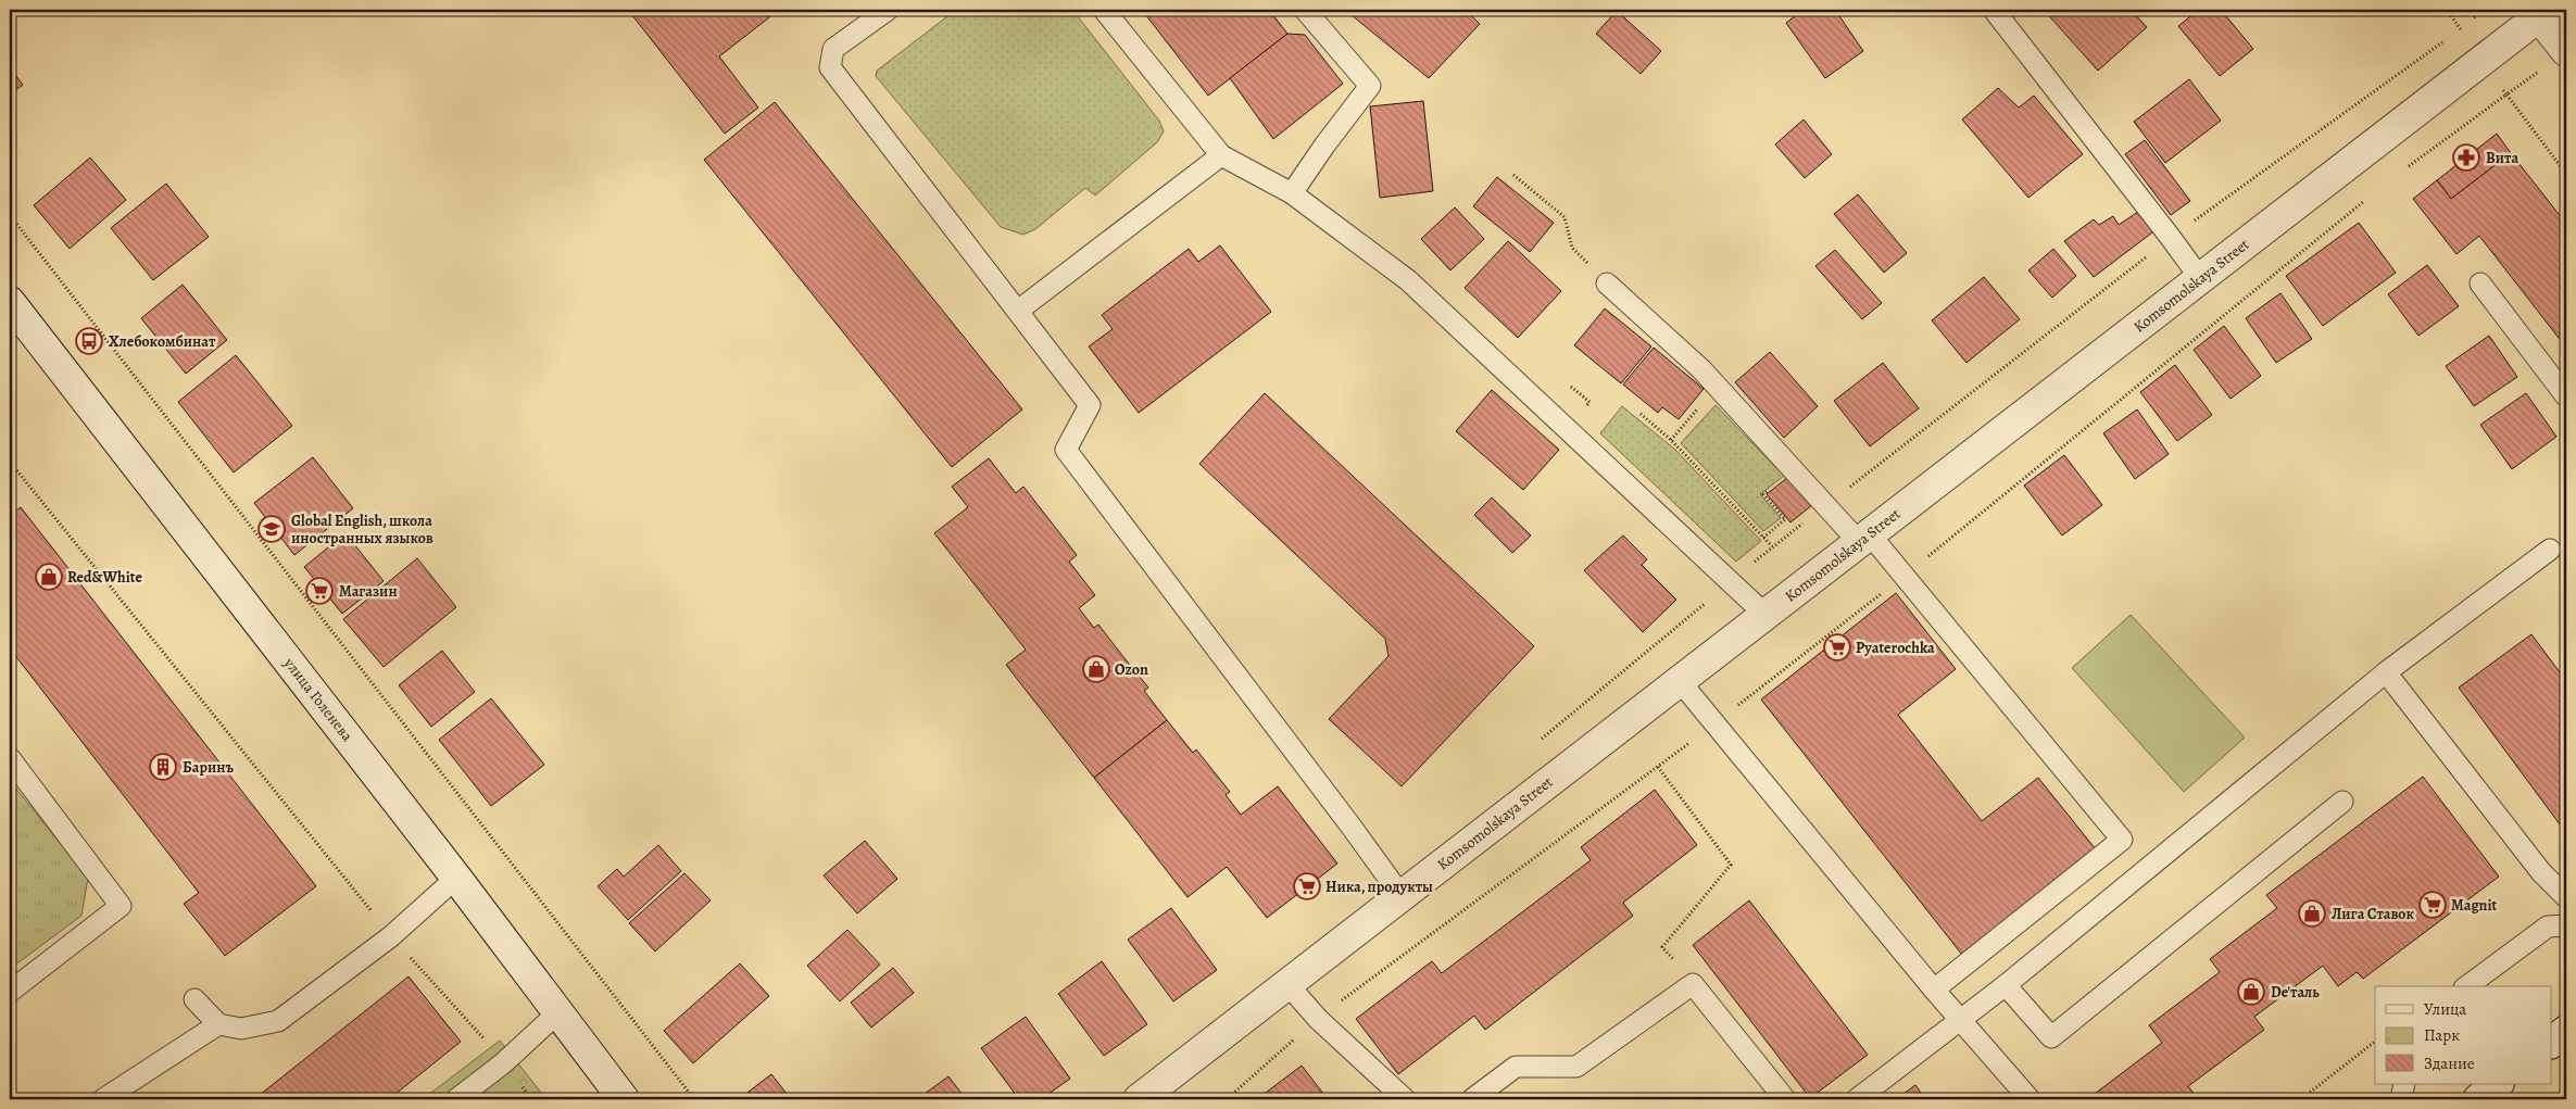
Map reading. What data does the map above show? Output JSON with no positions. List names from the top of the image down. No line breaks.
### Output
{"streets":{"street":["Komsomolskaya Street","улица Голенева"]},"places":{"pharmacy":["Вита"],"bus stop":["Хлебокомбинат"],"school or university":["Global English, школа иностранных языков"],"shop":["Red&White","Ozon","Лига Ставок","De'таль"],"supermarket":["Магазин","Pyaterochka","Ника, продукты","Magnit"],"building":["Баринъ"]},"legend":["Улица","Парк","Здание"]}
